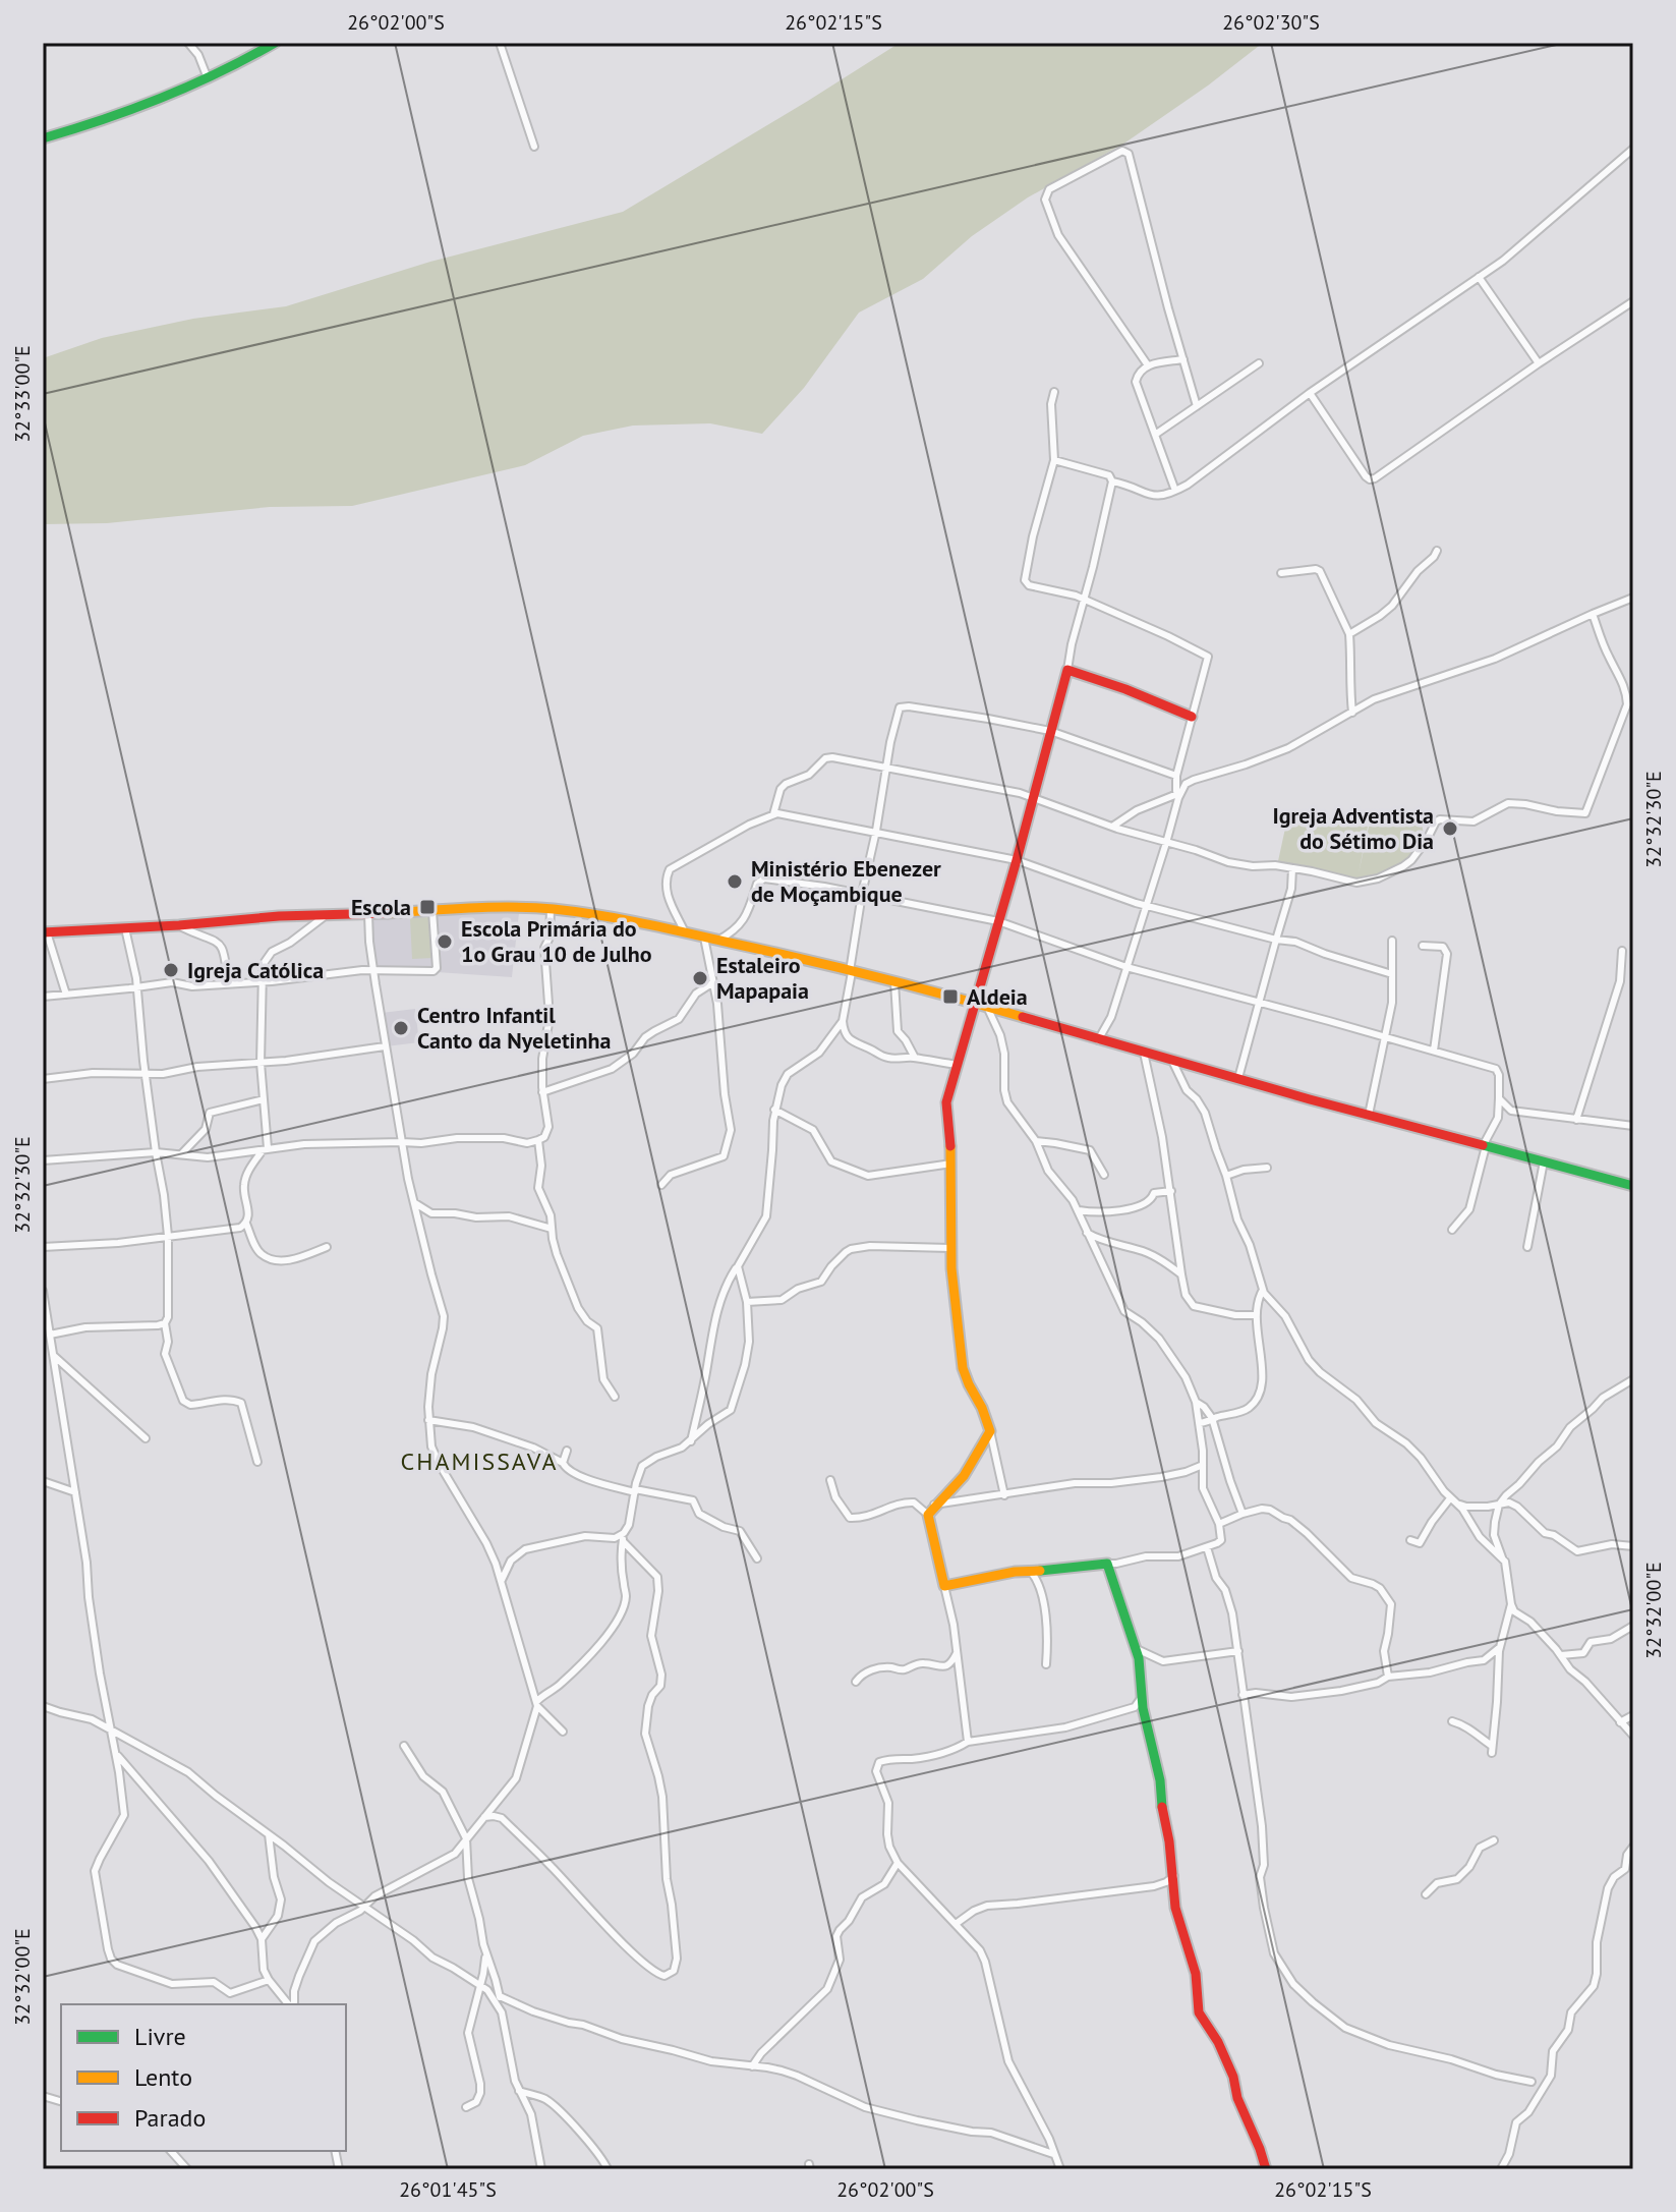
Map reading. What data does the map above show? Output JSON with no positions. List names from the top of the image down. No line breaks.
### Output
{"districts":["CHAMISSAVA"],"places":{"other":["Igreja Adventista do Sétimo Dia","Ministério Ebenezer de Moçambique","Escola Primária do 1o Grau 10 de Julho","Igreja Católica","Estaleiro Mapapaia","Centro Infantil Canto da Nyeletinha"],"transit":["Escola","Aldeia"]},"legend":["Livre","Lento","Parado"],"coordinates":["26°02'00\"S","26°02'15\"S","26°02'30\"S","32°33'00\"E","32°32'30\"E","32°32'00\"E","26°01'45\"S"]}
